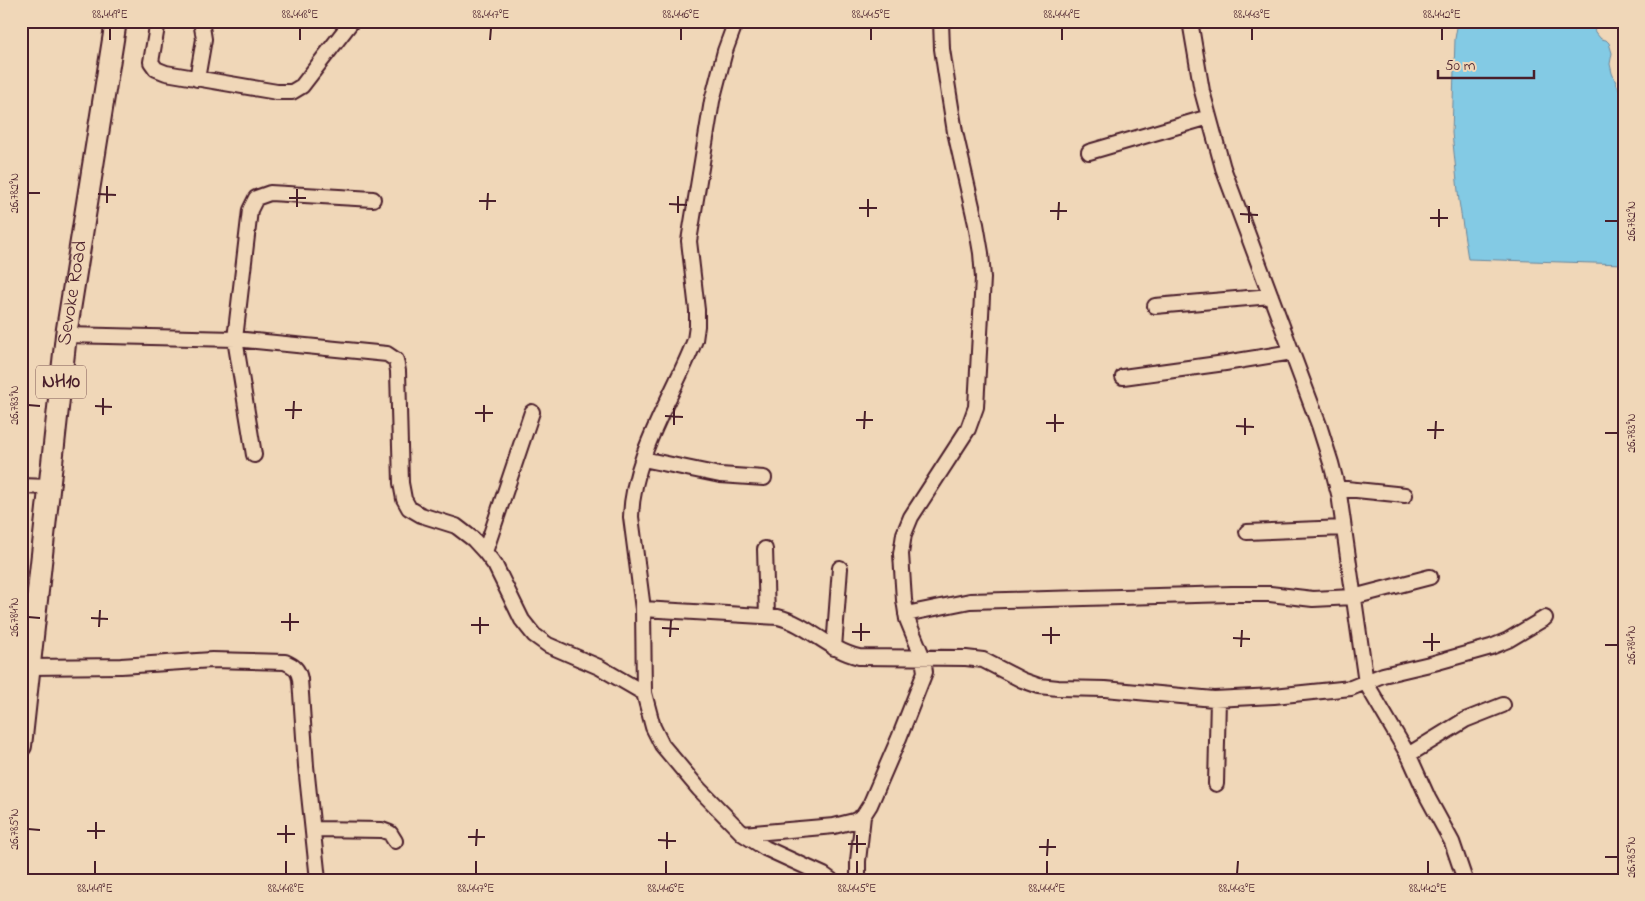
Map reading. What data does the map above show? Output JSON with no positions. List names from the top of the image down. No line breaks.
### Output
{"streets":{"highway":["Sevoke Road","NH10"]},"scale_bar":"50 m","coordinates":["88.449°E","88.448°E","88.447°E","88.446°E","88.445°E","88.444°E","88.443°E","88.442°E","26.782°N","26.783°N","26.784°N","26.785°N"]}
